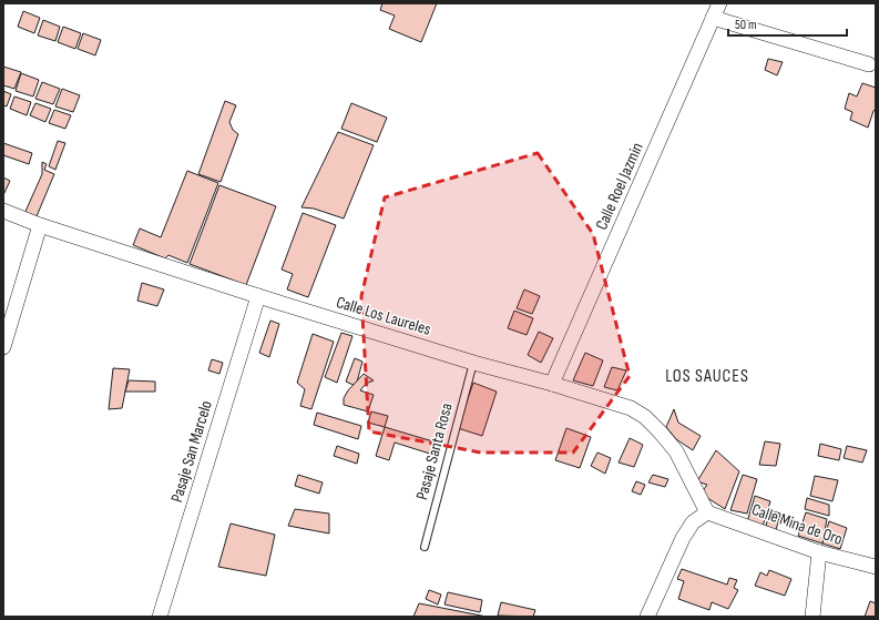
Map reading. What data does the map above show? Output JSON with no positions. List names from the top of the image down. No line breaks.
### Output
{"streets":{"street":["Calle Roel Jazmin","Calle Los Laureles","Pasaje San Marcelo","Calle Mina de Oro"],"lane":["Pasaje Santa Rosa"]},"crossings":[["Calle Roel Jazmin","Calle Los Laureles"],["Calle Los Laureles","Pasaje San Marcelo"],["Calle Los Laureles","Pasaje Santa Rosa"],["Calle Los Laureles","Calle Mina de Oro"]],"districts":["LOS SAUCES"],"scale_bar":"50 m"}
